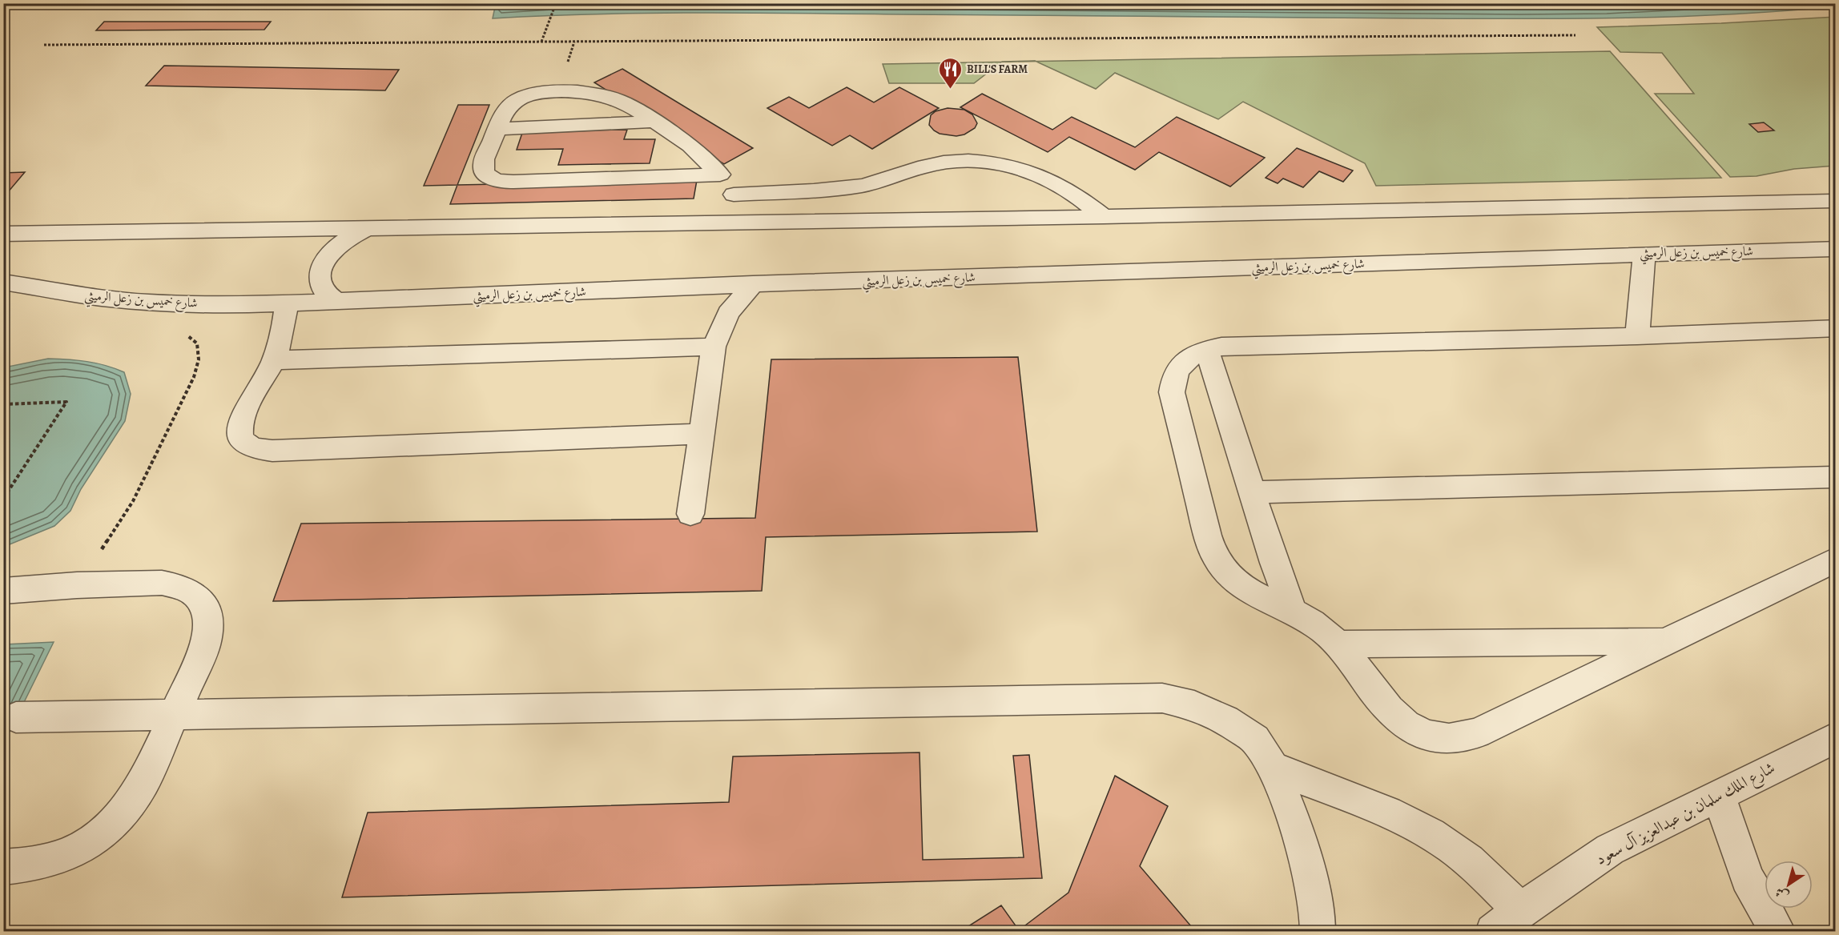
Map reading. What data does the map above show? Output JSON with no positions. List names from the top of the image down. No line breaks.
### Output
{"streets":{"street":["شارع خميس بن زعل الرميثي","شارع الملك سلمان بن عبدالعزيز آل سعود"]},"places":{"restaurant":["BILL'S FARM"]},"north":"bottom left"}
